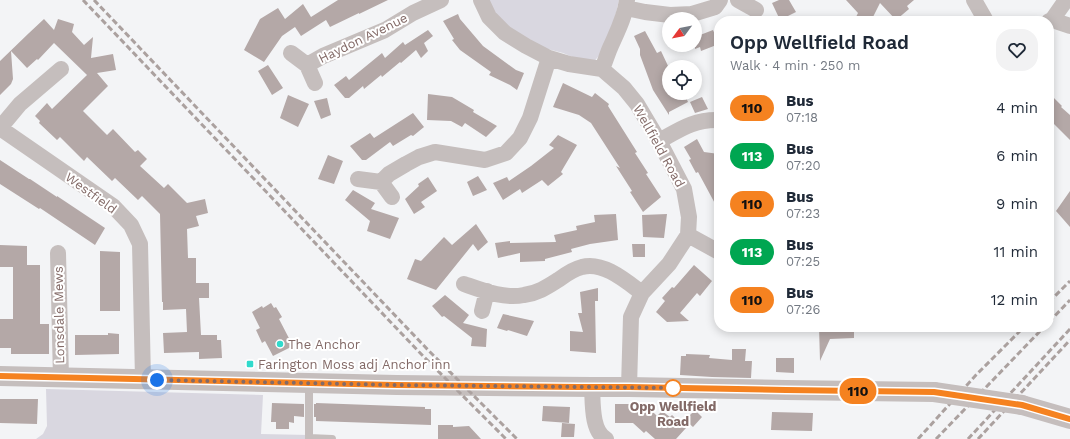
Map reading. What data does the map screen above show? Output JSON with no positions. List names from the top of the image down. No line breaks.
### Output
{"streets":{"street":["Haydon Avenue","Wellfield Road","Westfield","Lonsdale Mews"]},"places":{"other":["The Anchor","Opp Wellfield Road"],"transit":["Farington Moss adj Anchor inn"]},"lines":["bus line 110"],"north":"bottom left","page":{"on_map":"110","heading":["Opp Wellfield Road","Walk · 4 min · 250 m"],"list":[{"mark":"110","name":"Bus","note":"07:18","value":"4 min"},{"mark":"113","name":"Bus","note":"07:20","value":"6 min"},{"mark":"110","name":"Bus","note":"07:23","value":"9 min"},{"mark":"113","name":"Bus","note":"07:25","value":"11 min"},{"mark":"110","name":"Bus","note":"07:26","value":"12 min"}]}}
